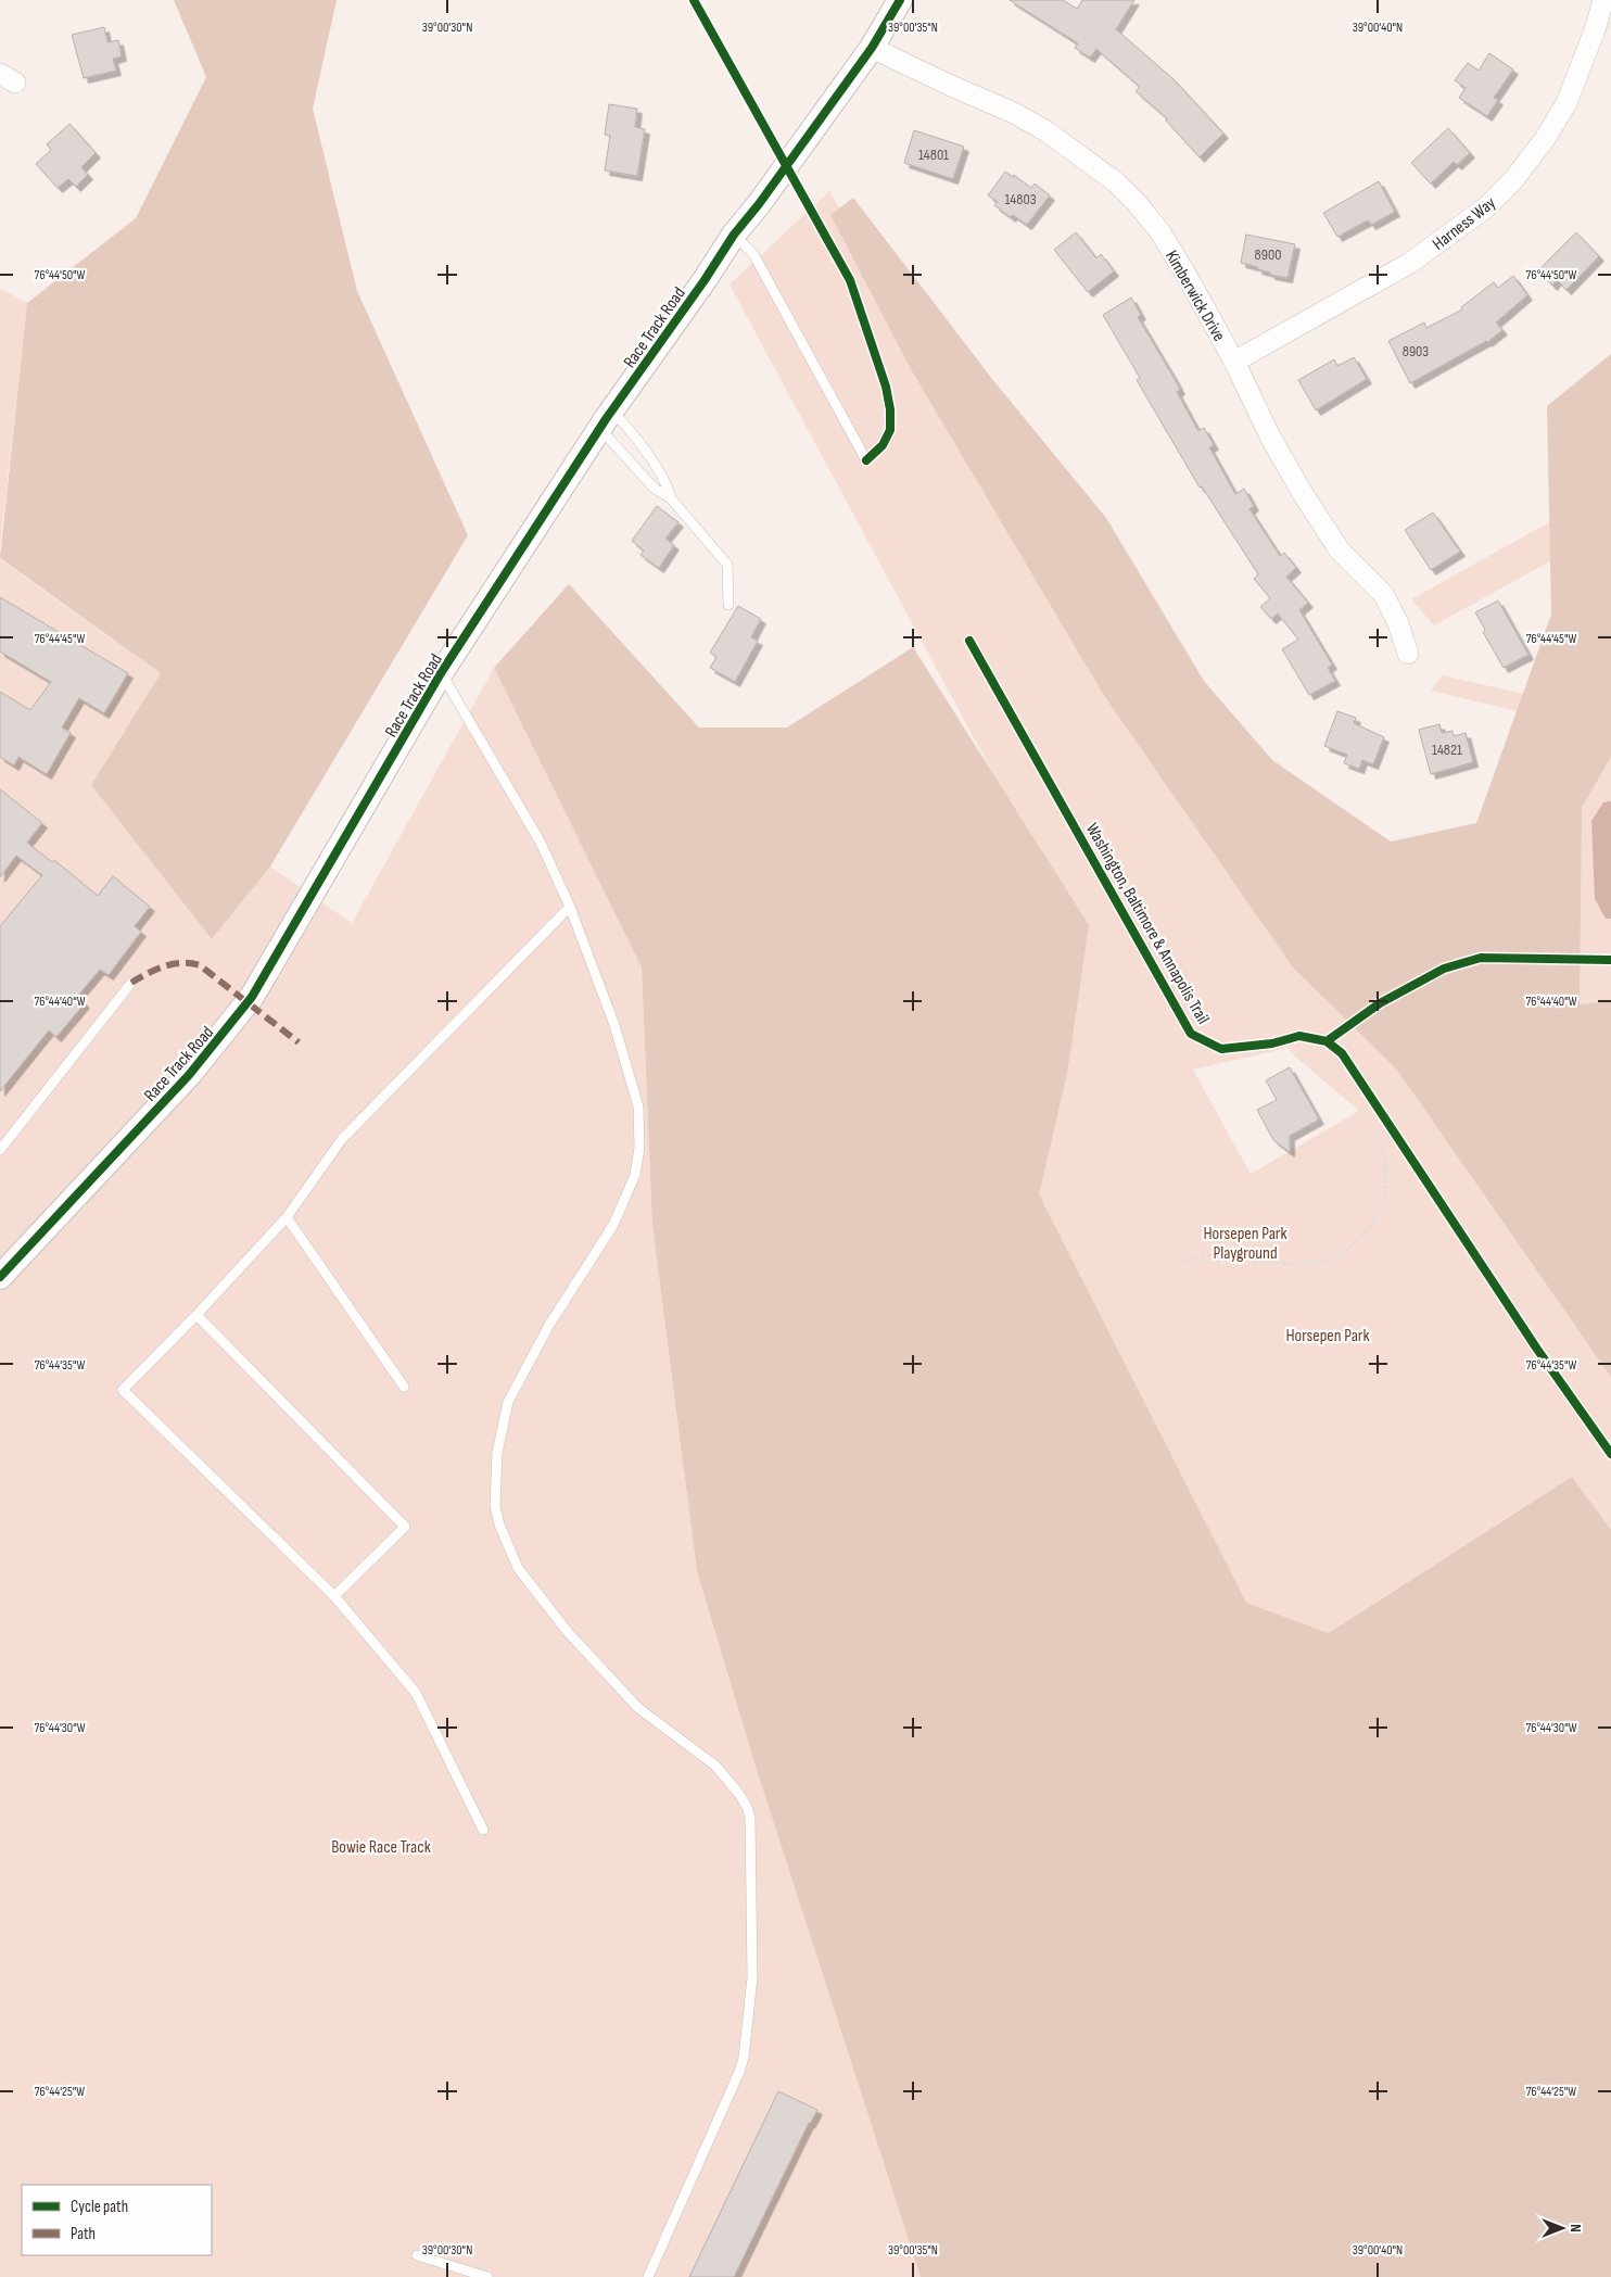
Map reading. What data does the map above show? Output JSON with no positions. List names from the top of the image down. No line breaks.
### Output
{"streets":{"street":["Harness Way","Kimberwick Drive","Race Track Road"],"cycle path":["Washington, Baltimore & Annapolis Trail"]},"crossings":[["Harness Way","Kimberwick Drive"],["Kimberwick Drive","Race Track Road"]],"parks":["Horsepen Park Playground","Horsepen Park","Bowie Race Track"],"house_numbers":["14801","14803","8900","8903","14821"],"legend":["Cycle path","Path"],"north":"right","coordinates":["39°00'30\"N","39°00'35\"N","39°00'40\"N","76°44'50\"W","76°44'45\"W","76°44'40\"W","76°44'35\"W","76°44'30\"W","76°44'25\"W"]}
